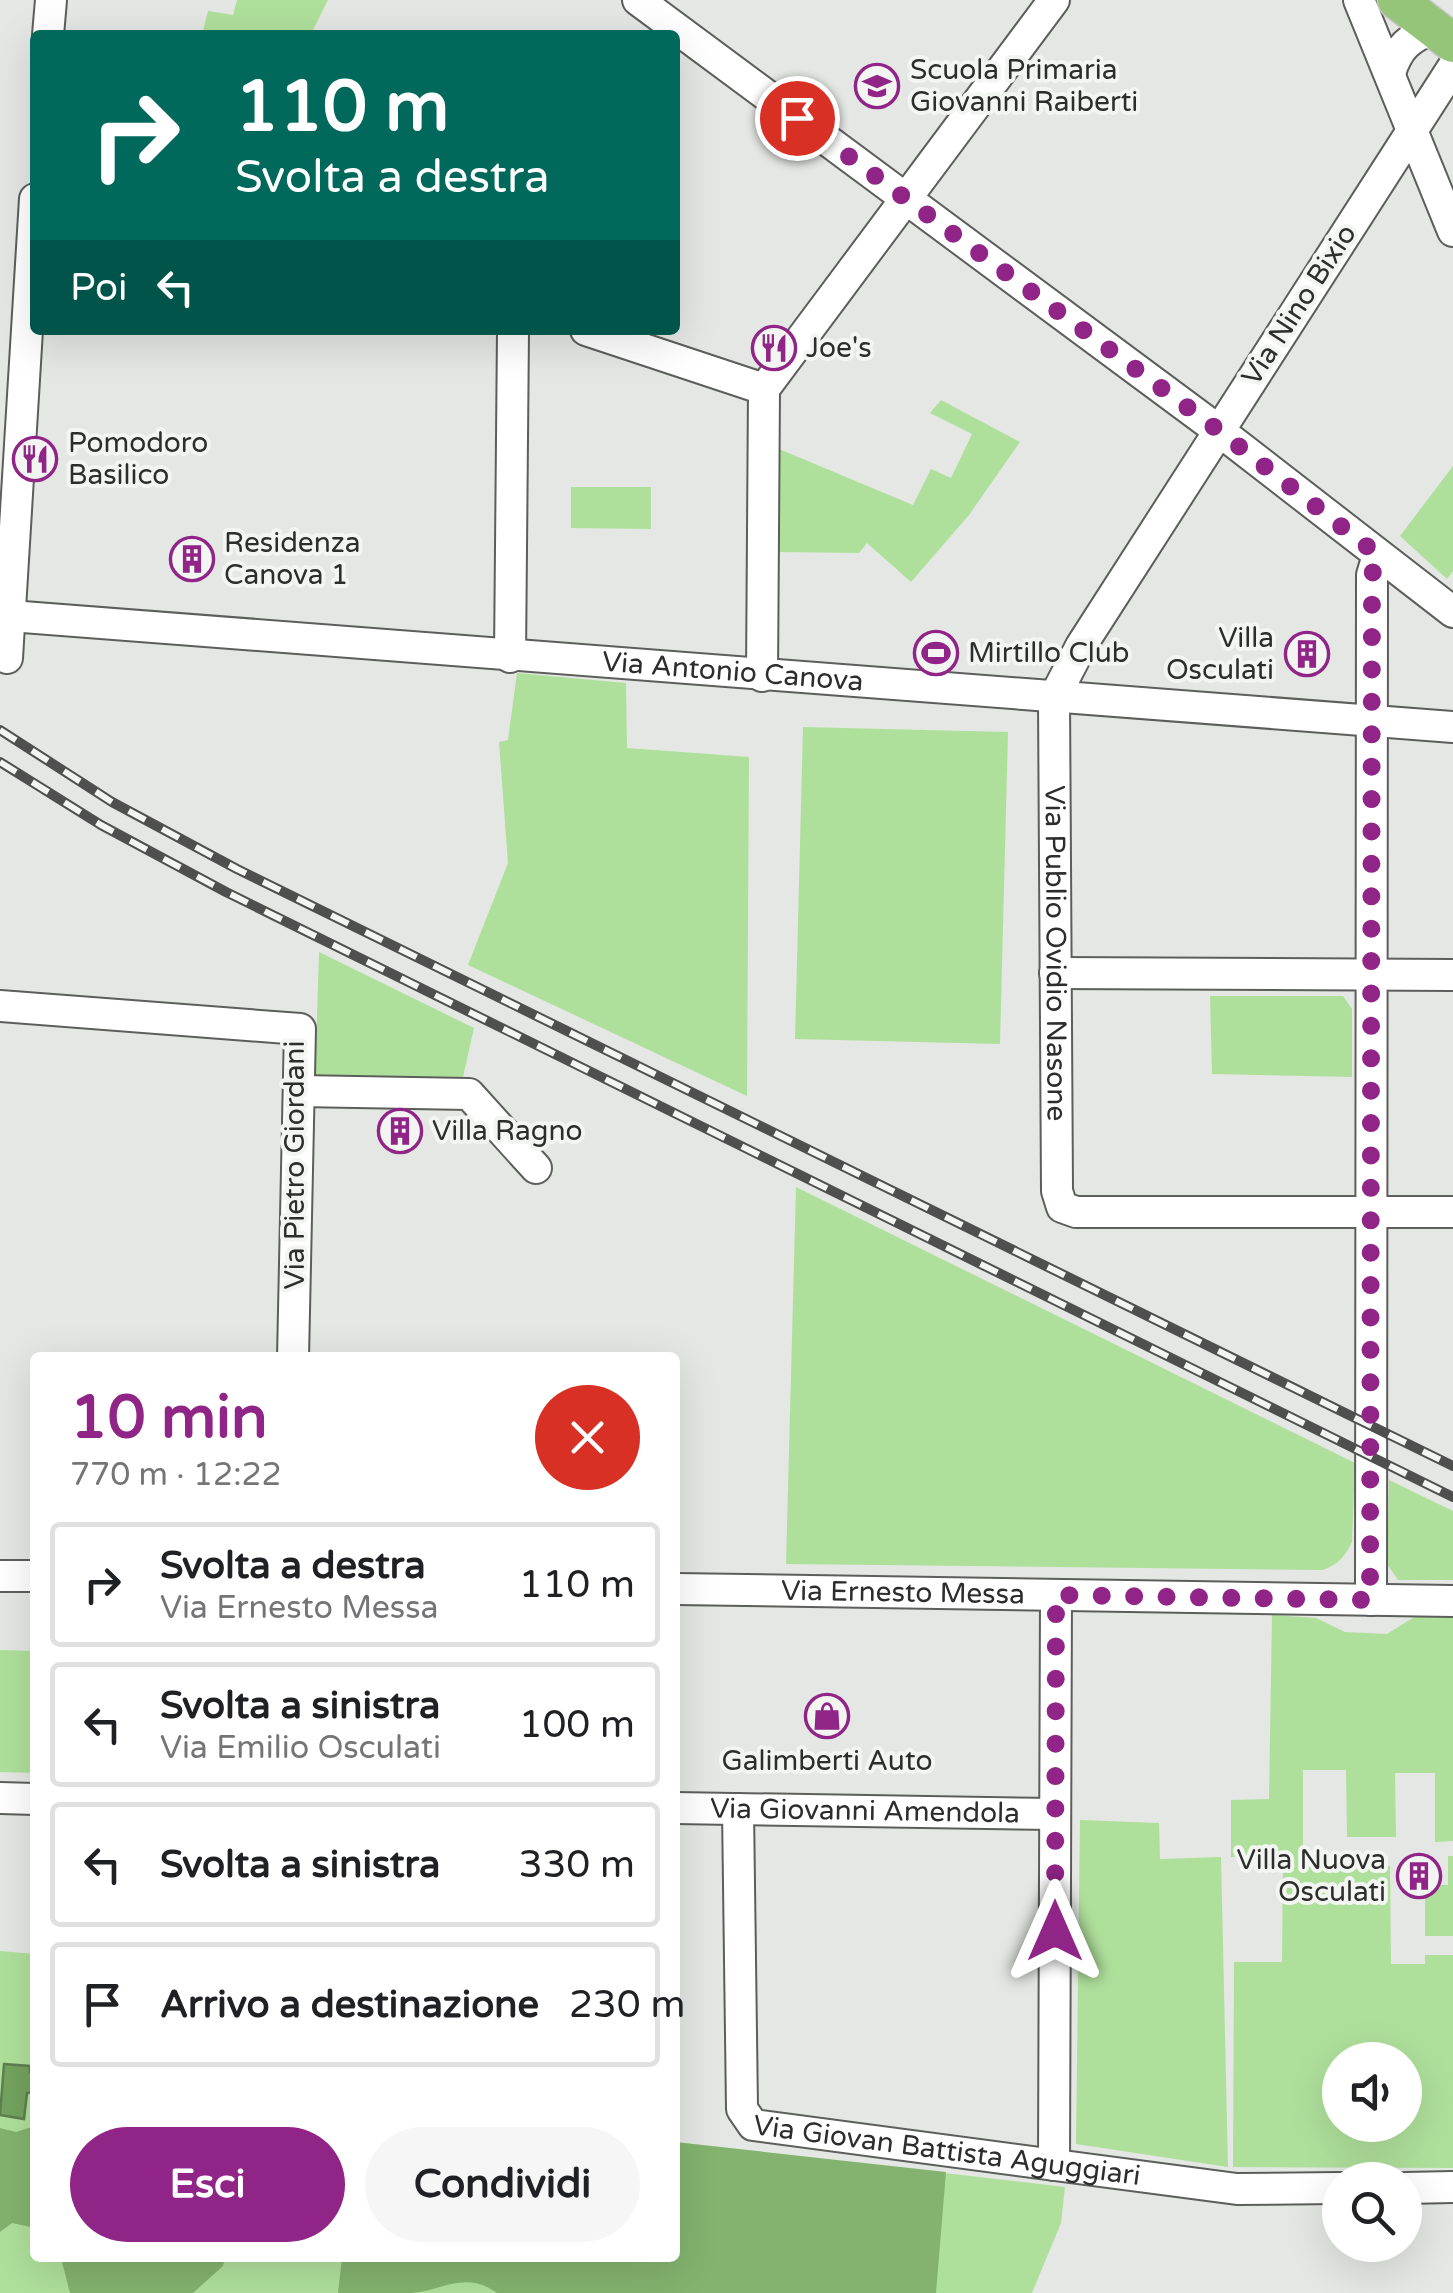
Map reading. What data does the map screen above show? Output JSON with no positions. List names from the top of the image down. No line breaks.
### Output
{"streets":{"street":["Via Nino Bixio","Via Antonio Canova","Via Publio Ovidio Nasone","Via Pietro Giordani","Via Ernesto Messa","Via Giovanni Amendola","Via Giovan Battista Aguggiari"]},"crossings":[["Via Nino Bixio","Via Antonio Canova"],["Via Nino Bixio","Via Publio Ovidio Nasone"],["Via Antonio Canova","Via Publio Ovidio Nasone"],["Via Giovanni Amendola","Via Giovan Battista Aguggiari"]],"places":{"school or university":["Scuola Primaria Giovanni Raiberti"],"restaurant":["Joe's","Pomodoro Basilico"],"building":["Residenza Canova 1","Villa Osculati","Villa Ragno","Villa Nuova Osculati"],"sports":["Mirtillo Club"],"shop":["Galimberti Auto"]},"page":{"turn":["110 m","Svolta a destra"],"then":"Poi","heading":["10 min","770 m · 12:22"],"list":[{"name":"Svolta a destra","note":"Via Ernesto Messa","value":"110 m"},{"name":"Svolta a sinistra","note":"Via Emilio Osculati","value":"100 m"},{"name":"Svolta a sinistra","value":"330 m"},{"name":"Arrivo a destinazione","value":"230 m"}],"buttons":["Esci","Condividi"]}}
